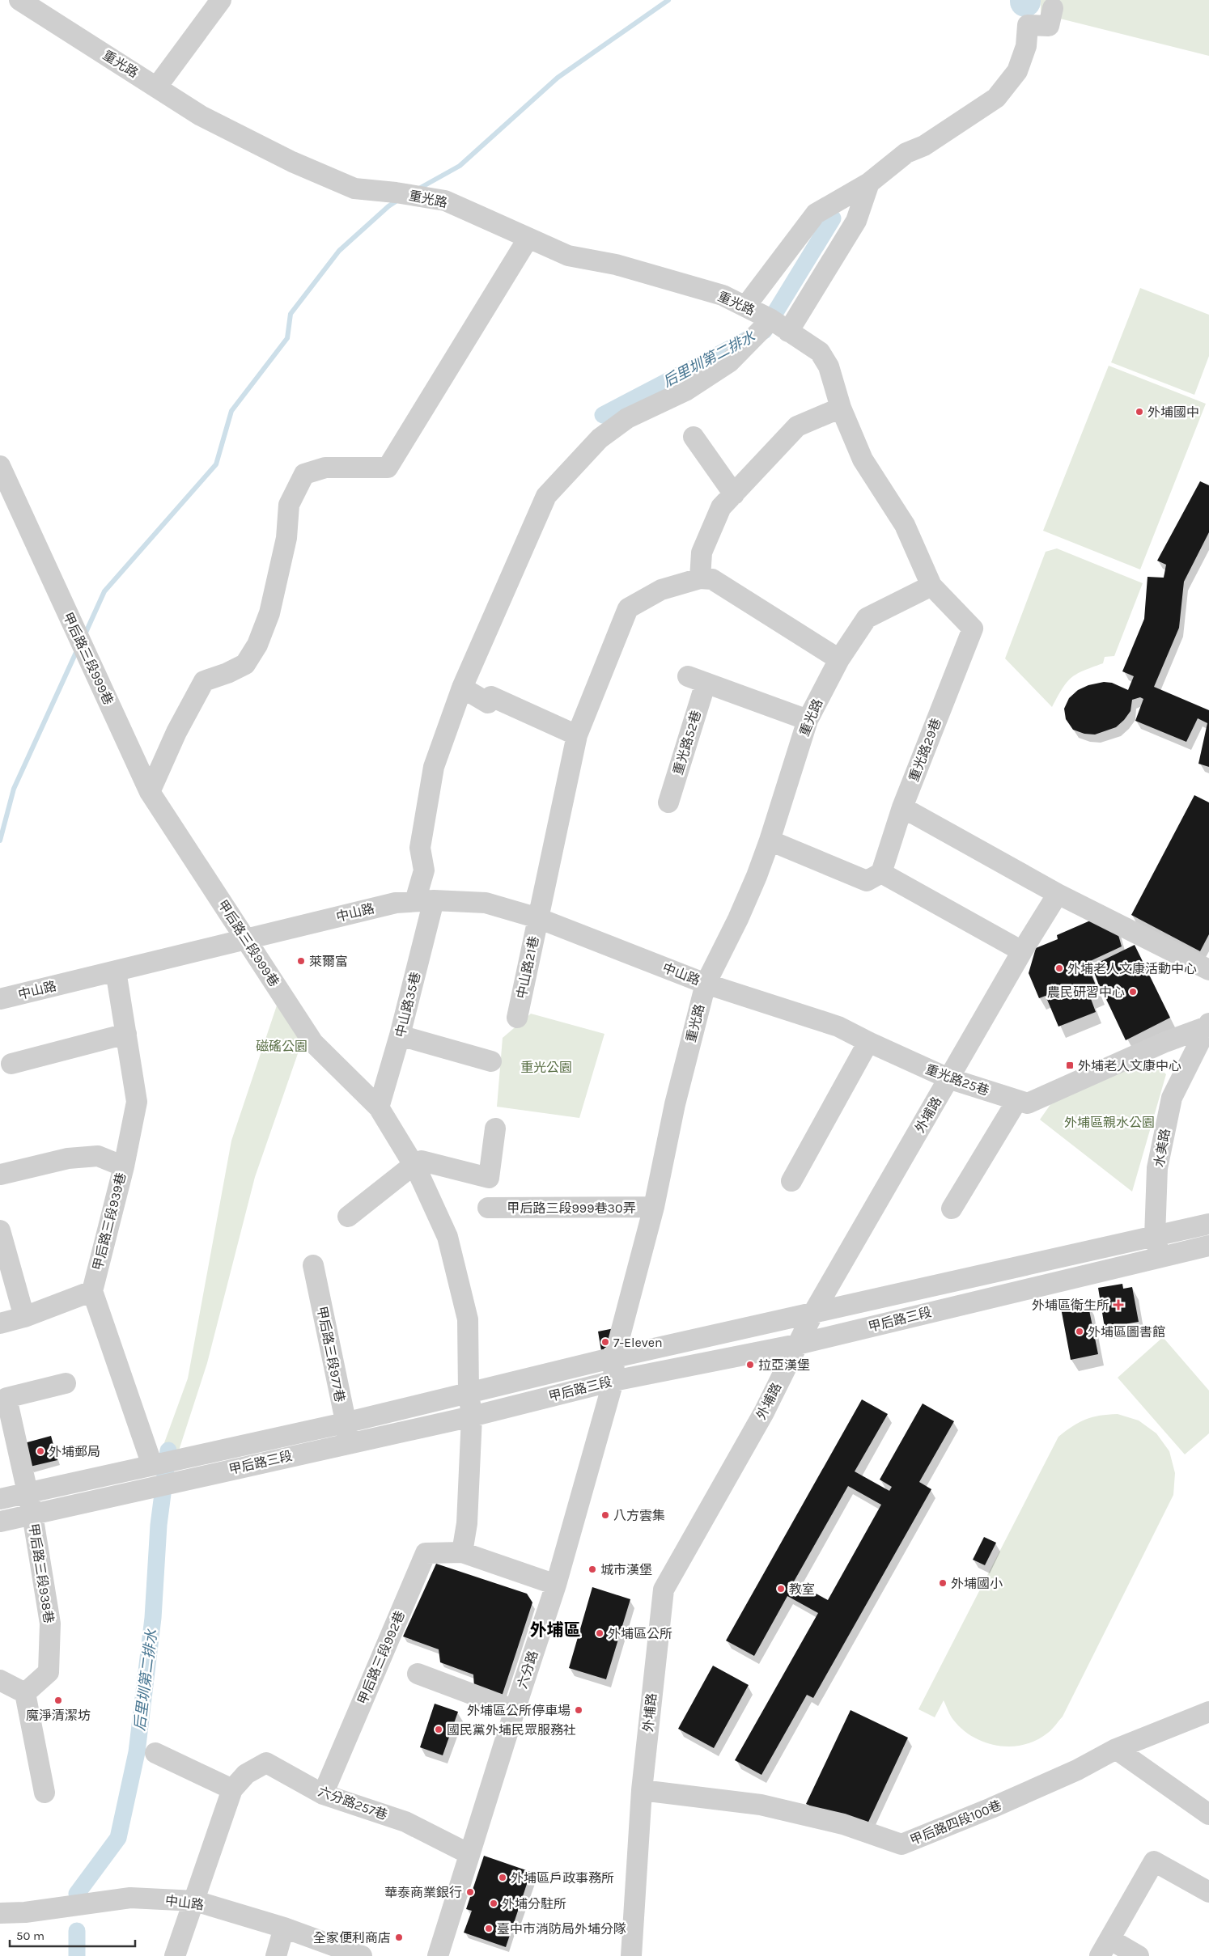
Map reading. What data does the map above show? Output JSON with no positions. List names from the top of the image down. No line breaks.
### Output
{"streets":{"street":["重光路","甲后路三段999巷","重光路52巷","重光路29巷","中山路","中山路21巷","中山路35巷","重光路25巷","外埔路","水美路","甲后路三段999巷30弄","甲后路三段939巷","甲后路三段","甲后路三段977巷","甲后路三段938巷","甲后路三段992巷","六分路","六分路257巷","甲后路四段100巷"]},"crossings":[["重光路","重光路52巷"],["重光路","重光路29巷"],["重光路","中山路"],["重光路","中山路35巷"],["重光路","重光路25巷"],["重光路","甲后路三段999巷30弄"],["重光路","甲后路三段"],["重光路","六分路"],["甲后路三段999巷","中山路"],["甲后路三段999巷","中山路35巷"],["甲后路三段999巷","甲后路三段"],["中山路","中山路21巷"],["中山路","中山路35巷"],["中山路","重光路25巷"],["中山路","甲后路三段939巷"],["重光路25巷","外埔路"],["重光路25巷","水美路"],["外埔路","甲后路三段"],["外埔路","甲后路四段100巷"],["水美路","甲后路三段"],["甲后路三段","甲后路三段977巷"],["甲后路三段","甲后路三段938巷"],["甲后路三段","六分路"],["甲后路三段992巷","六分路"],["甲后路三段992巷","六分路257巷"],["六分路","六分路257巷"]],"districts":["外埔區"],"water":["后里圳第二排水"],"parks":["磁磘公園","重光公園","外埔區親水公園"],"places":{"other":["外埔國中","萊爾富","外埔老人文康活動中心","農民研習中心","外埔區圖書館","7-Eleven","拉亞漢堡","外埔郵局","八方雲集","城市漢堡","外埔國小","教室","外埔區公所","魔淨清潔坊","外埔區公所停車場","國民黨外埔民眾服務社","外埔區戶政事務所","華泰商業銀行","外埔分駐所","臺中市消防局外埔分隊","全家便利商店"],"transit":["外埔老人文康中心"],"health":["外埔區衛生所"]},"scale_bar":"50 m"}
